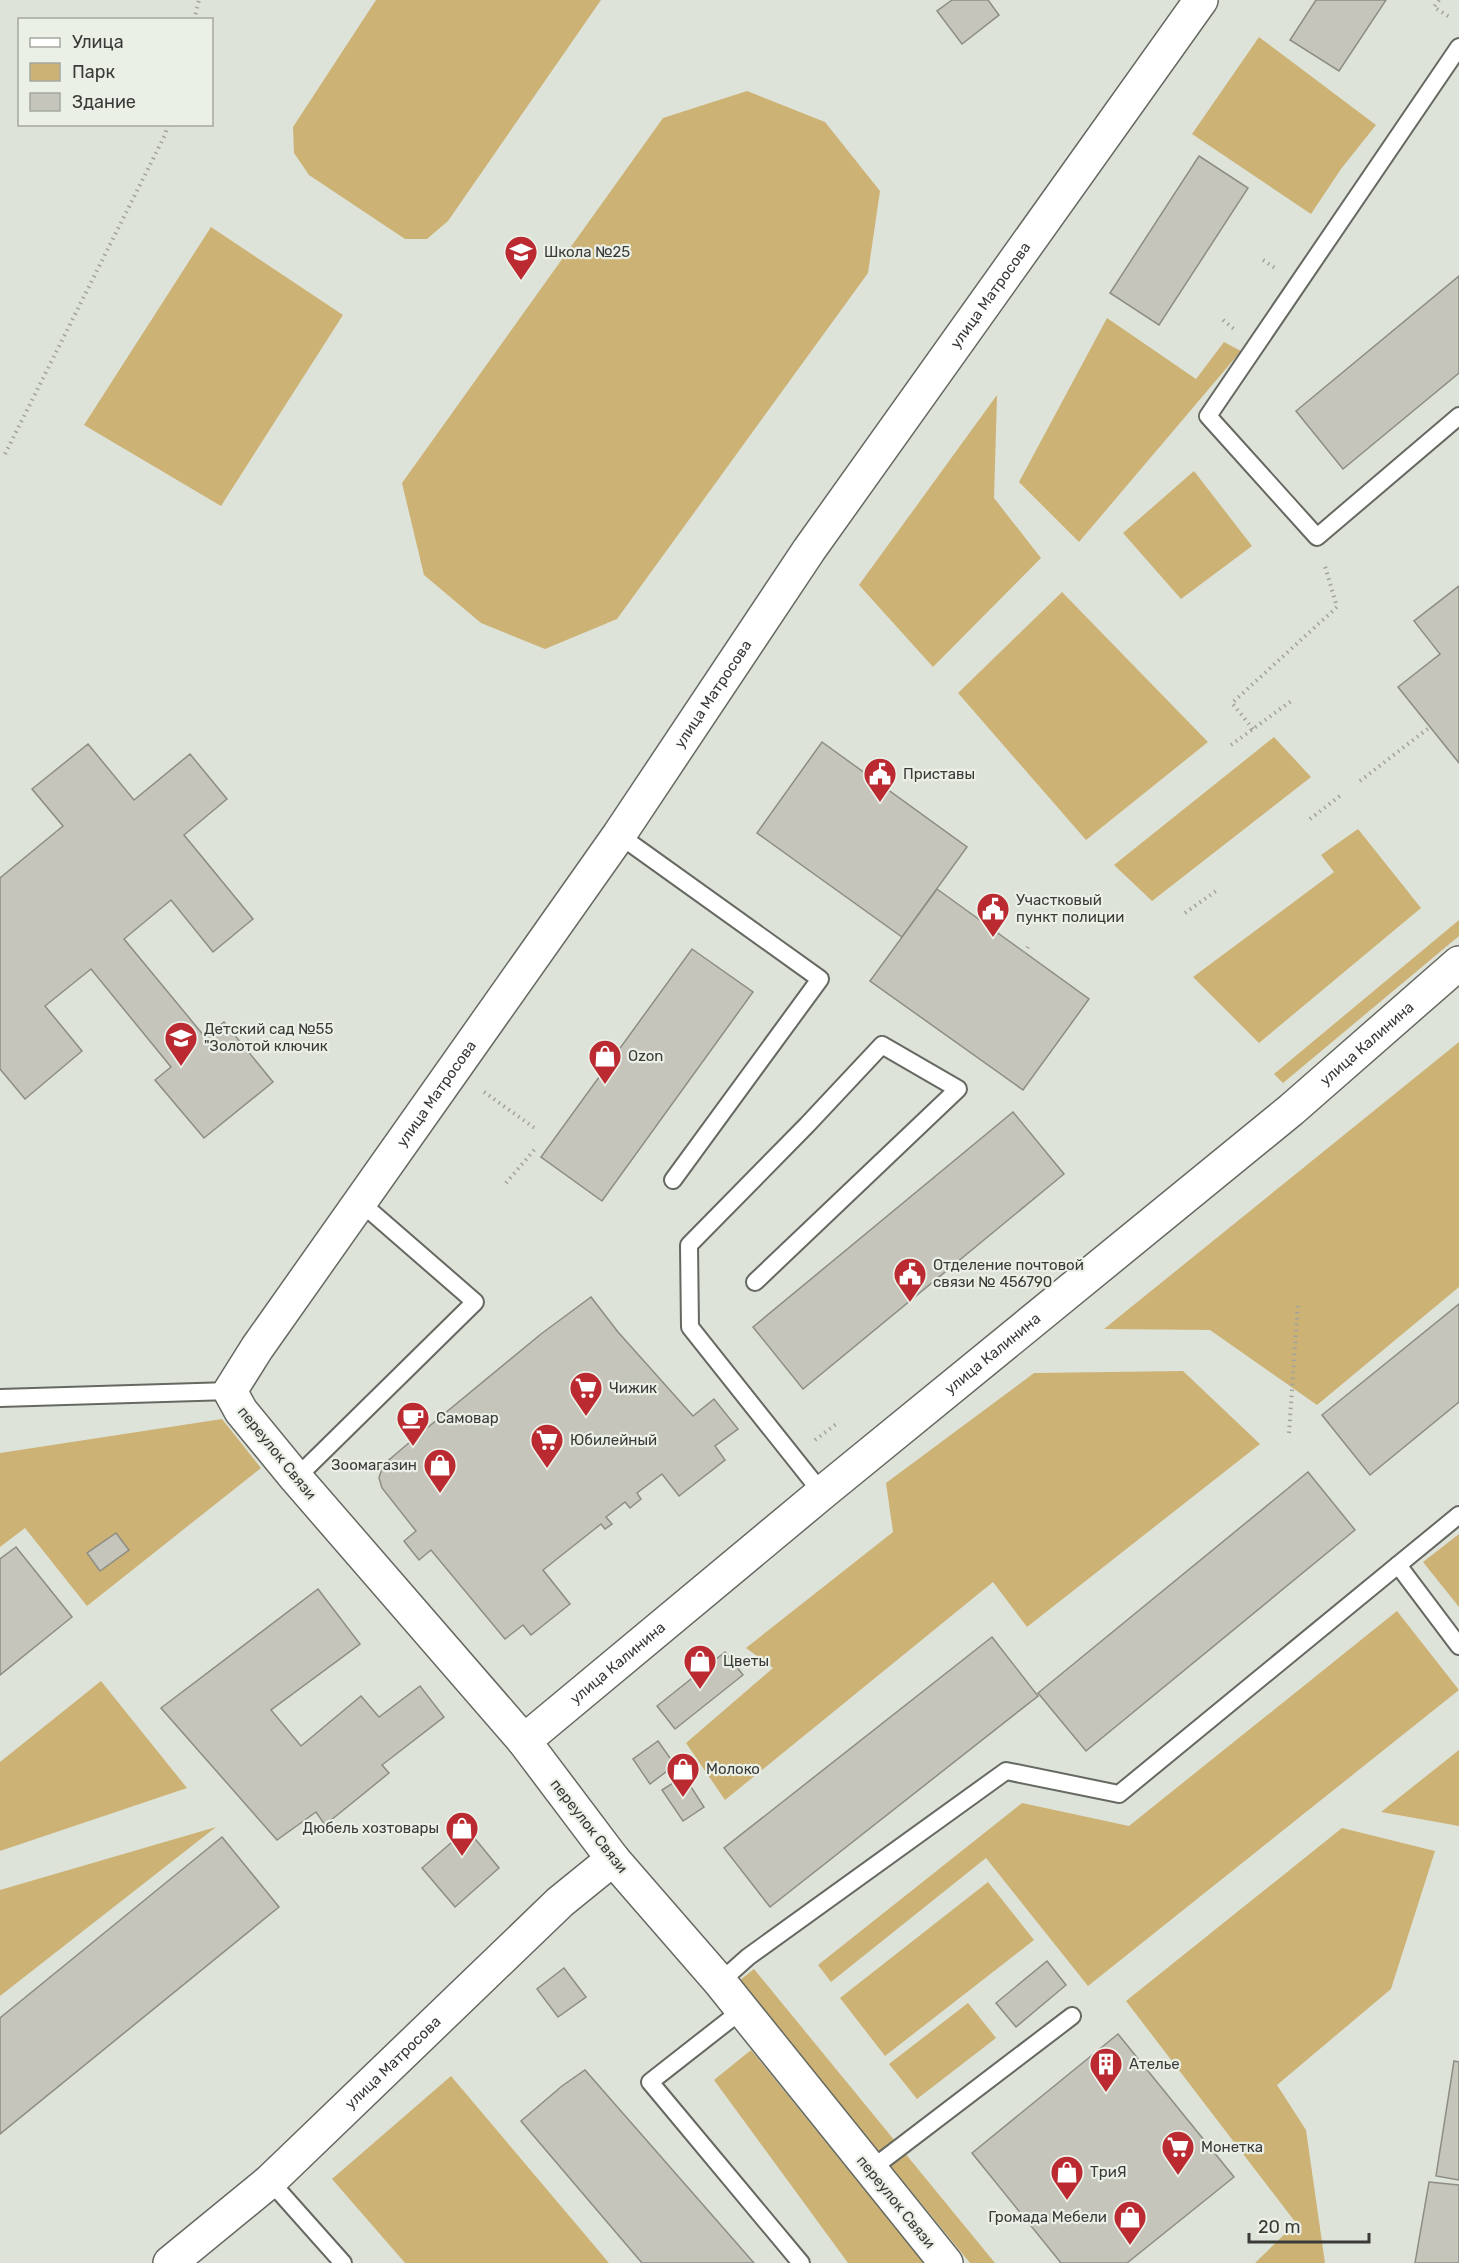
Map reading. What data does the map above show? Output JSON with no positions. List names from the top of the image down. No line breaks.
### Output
{"streets":{"street":["улица Матросова","улица Калинина","переулок Связи"]},"crossings":[["улица Матросова","переулок Связи"],["улица Калинина","переулок Связи"]],"places":{"school or university":["Школа №25","Детский сад №55 \"Золотой ключик"],"public building":["Приставы","Участковый пункт полиции","Отделение почтовой связи № 456790"],"shop":["Ozon","Зоомагазин","Цветы","Молоко","Дюбель хозтовары","ТриЯ","Громада Мебели"],"supermarket":["Чижик","Юбилейный","Монетка"],"cafe":["Самовар"],"building":["Ателье"]},"legend":["Улица","Парк","Здание"],"scale_bar":"20 m"}
